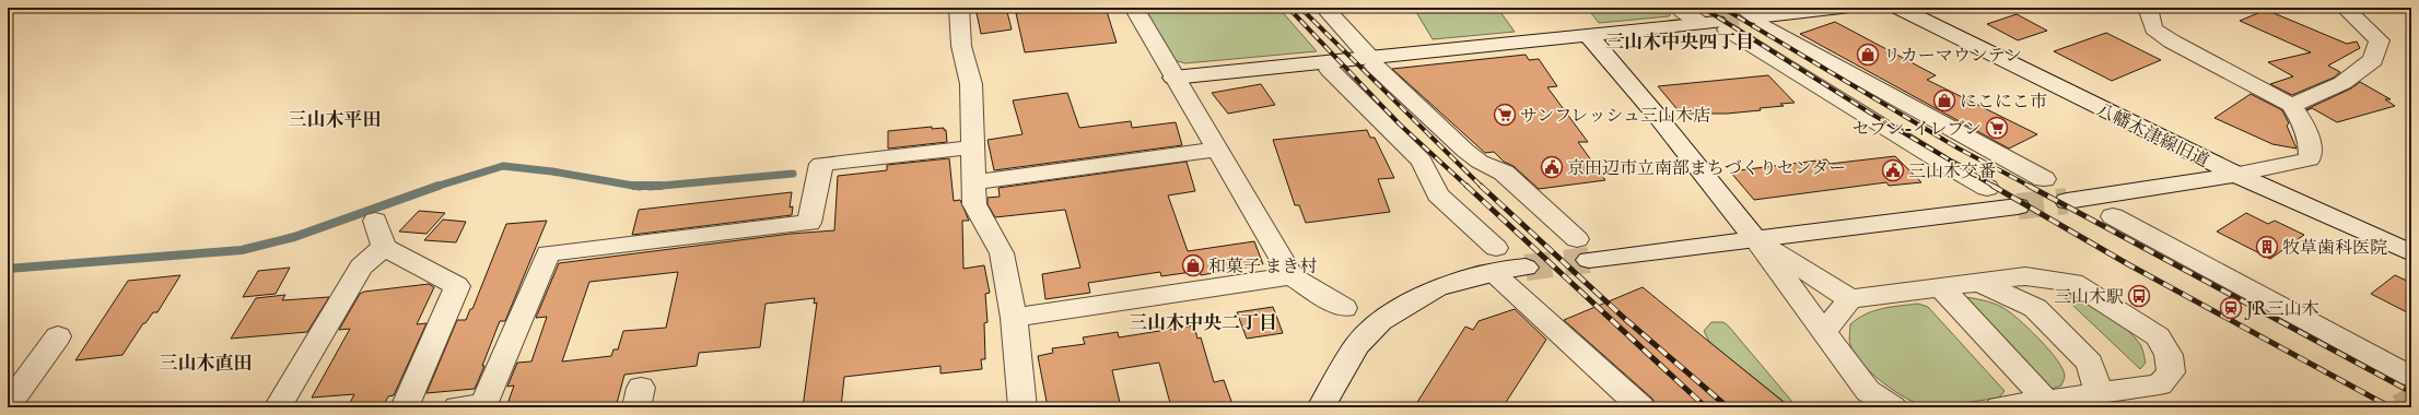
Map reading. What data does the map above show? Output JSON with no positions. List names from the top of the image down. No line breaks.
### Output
{"streets":{"street":["八幡木津線旧道"]},"districts":["三山木中央四丁目","三山木平田","三山木中央二丁目","三山木直田"],"places":{"shop":["リカーマウンテン","にこにこ市","和菓子 まき村"],"supermarket":["サンフレッシュ三山木店","セブン-イレブン"],"public building":["京田辺市立南部まちづくりセンター","三山木交番"],"building":["牧草歯科医院"],"bus stop":["三山木駅"],"station":["JR三山木"]}}
